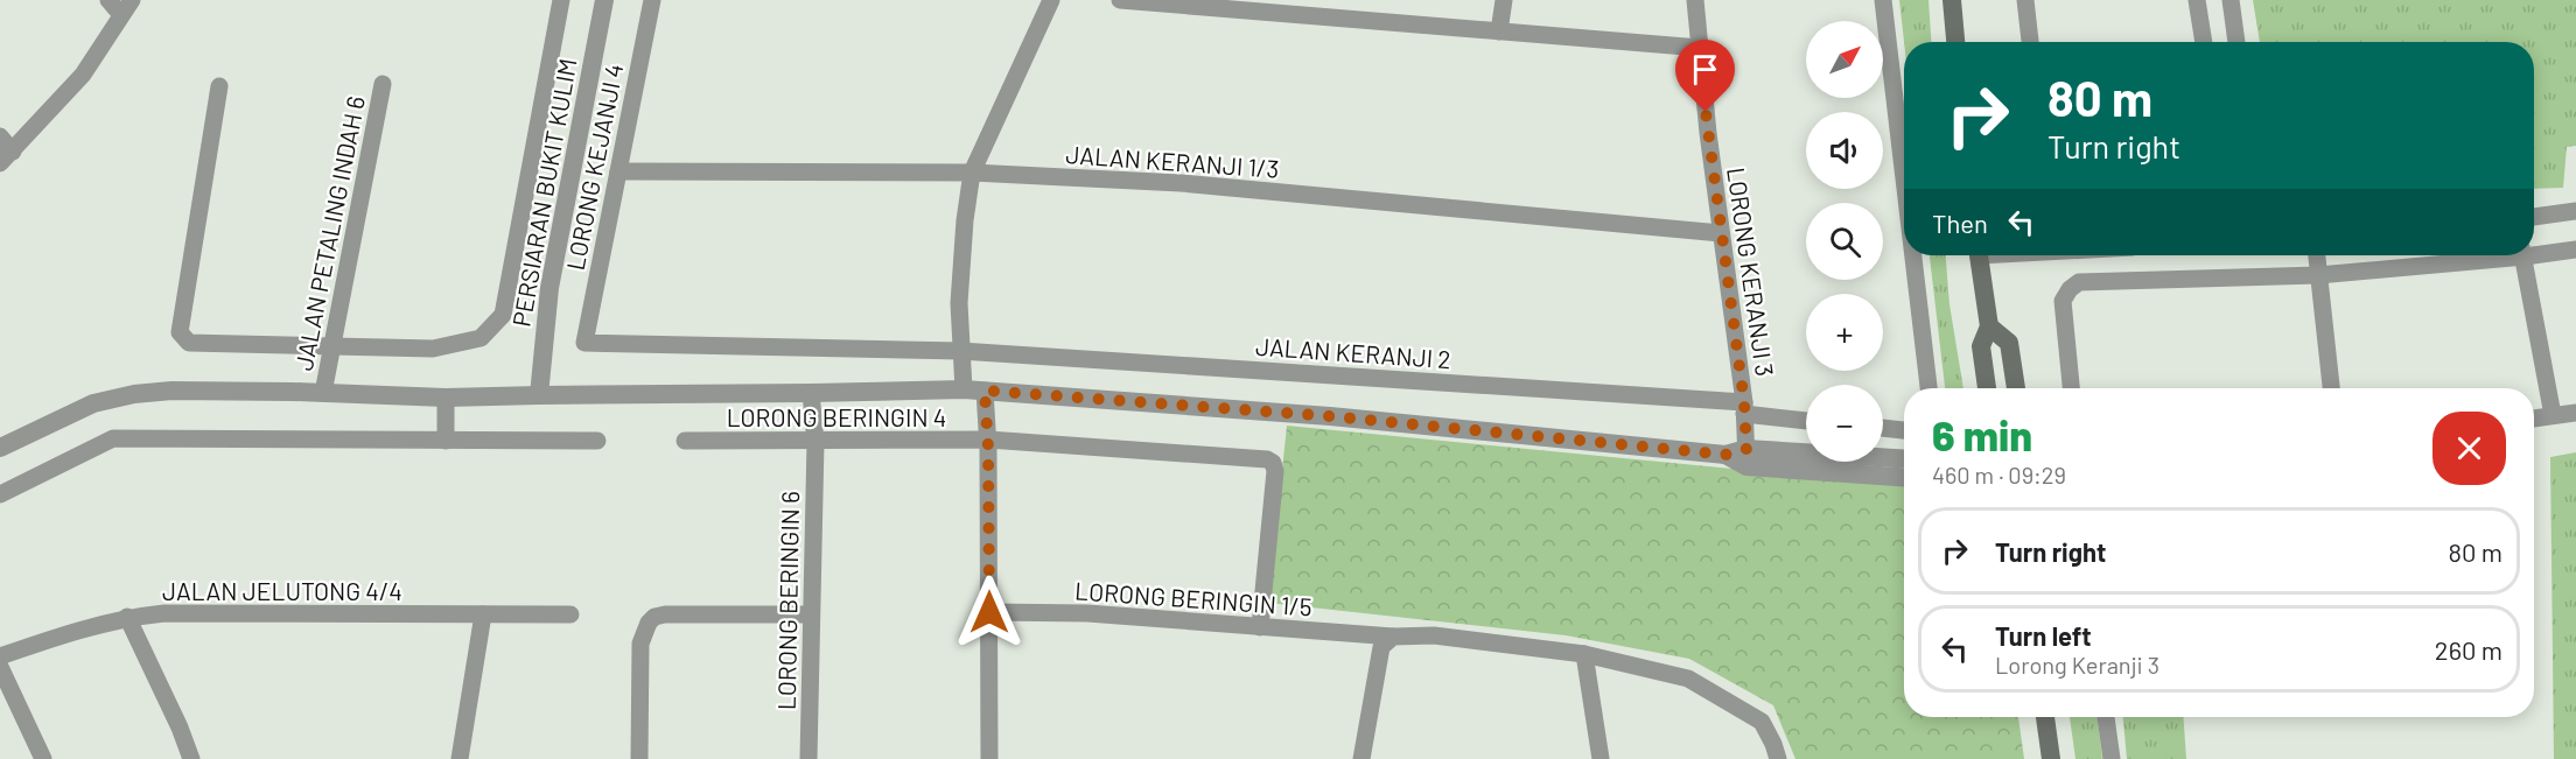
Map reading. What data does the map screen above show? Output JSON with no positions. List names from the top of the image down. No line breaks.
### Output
{"streets":{"street":["JALAN KERANJI 1/3","LORONG KEJANJI 4","PERSIARAN BUKIT KULIM","JALAN PETALING INDAH 6","LORONG KERANJI 3","JALAN KERANJI 2","LORONG BERINGIN 4","JALAN JELUTONG 4/4","LORONG BERINGIN 1/5","LORONG BERINGIN 6"]},"crossings":[["JALAN KERANJI 1/3","LORONG KEJANJI 4"],["JALAN KERANJI 1/3","LORONG KERANJI 3"],["LORONG KEJANJI 4","JALAN KERANJI 2"],["LORONG KERANJI 3","JALAN KERANJI 2"],["LORONG BERINGIN 4","LORONG BERINGIN 1/5"],["LORONG BERINGIN 4","LORONG BERINGIN 6"]],"north":"top right","page":{"map_buttons":["+","−"],"turn":["80 m","Turn right"],"then":"Then","heading":["6 min","460 m · 09:29"],"list":[{"name":"Turn right","value":"80 m"},{"name":"Turn left","note":"Lorong Keranji 3","value":"260 m"}]}}
